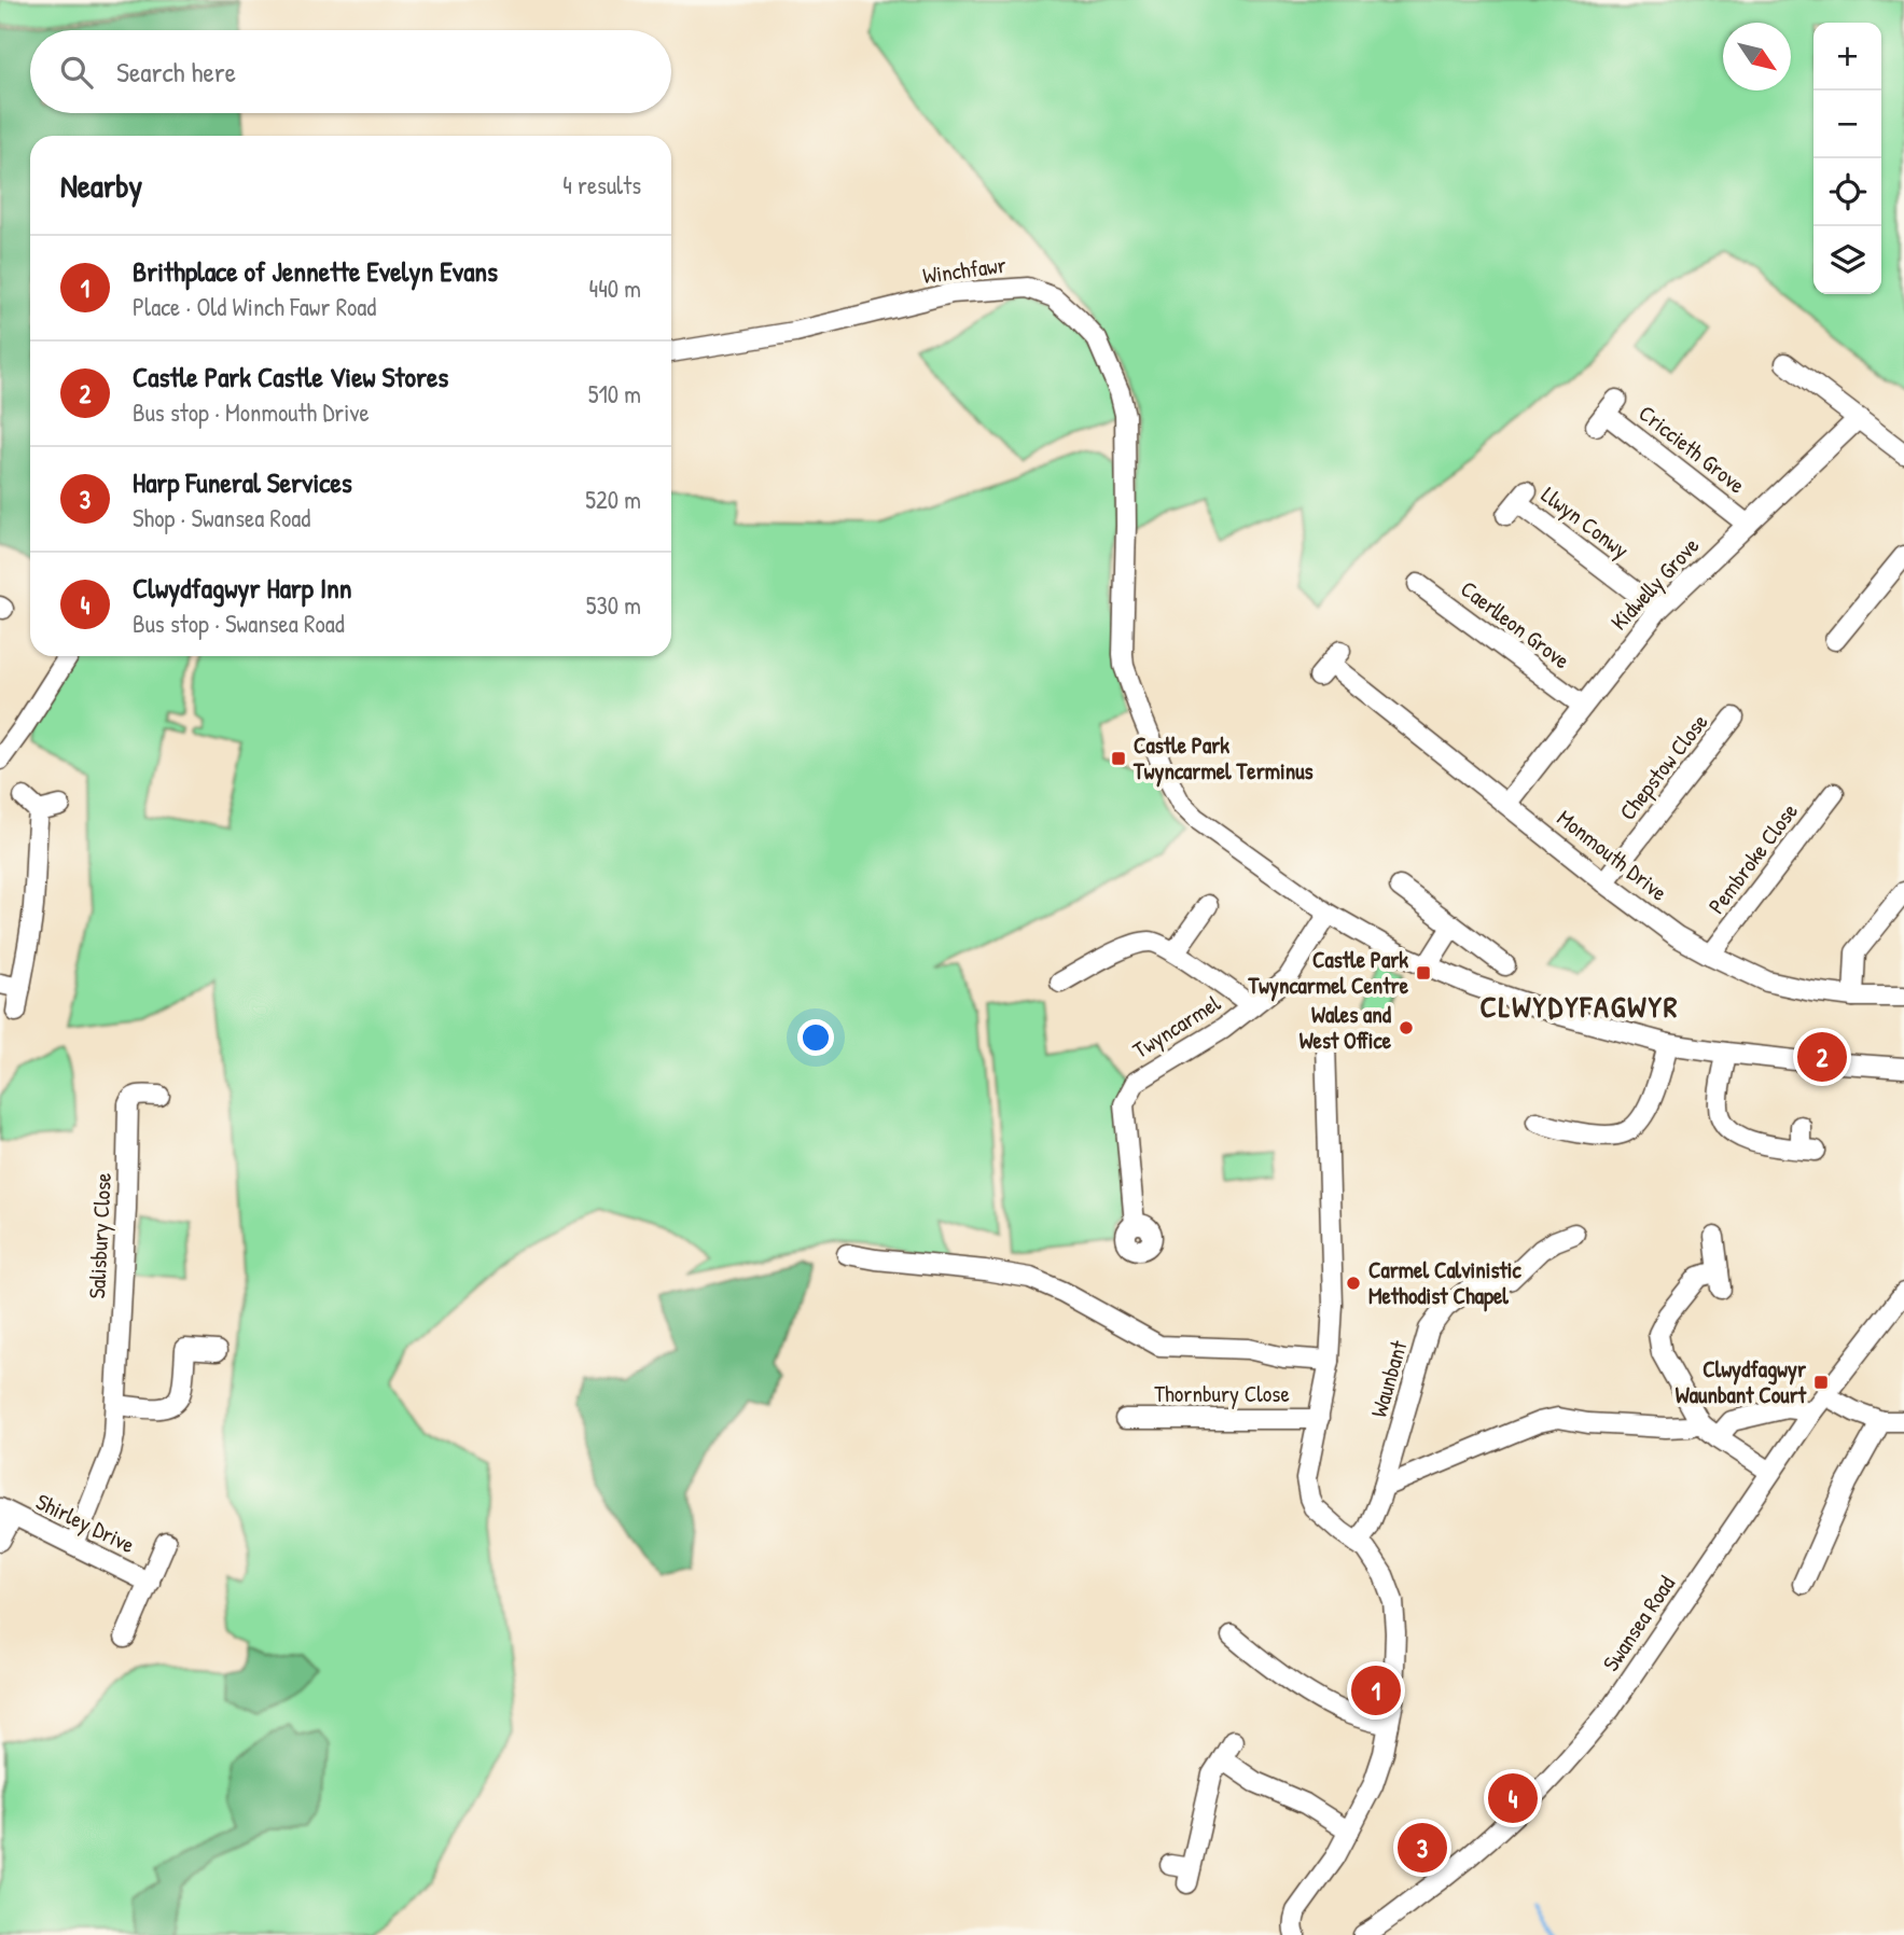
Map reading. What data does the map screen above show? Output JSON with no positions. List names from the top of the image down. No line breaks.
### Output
{"streets":{"street":["Winchfawr","Criccieth Grove","Llwyn Conwy","Kidwelly Grove","Caerlleon Grove","Chepstow Close","Monmouth Drive","Pembroke Close","Twyncarmel","Salisbury Close","Waunbant","Thornbury Close","Shirley Drive","Swansea Road"]},"crossings":[["Winchfawr","Twyncarmel"],["Criccieth Grove","Kidwelly Grove"],["Llwyn Conwy","Kidwelly Grove"],["Kidwelly Grove","Caerlleon Grove"],["Kidwelly Grove","Monmouth Drive"],["Chepstow Close","Monmouth Drive"],["Monmouth Drive","Pembroke Close"],["Salisbury Close","Shirley Drive"]],"districts":["CLWYDYFAGWYR"],"places":{"transit":["Castle Park Twyncarmel Terminus","Castle Park Twyncarmel Centre","Clwydfagwyr Waunbant Court"],"other":["Wales and West Office","Carmel Calvinistic Methodist Chapel"]},"north":"bottom right","page":{"map_buttons":["+","−"],"search":"Search here","heading":["Nearby","4 results"],"list":[{"mark":"1","name":"Brithplace of Jennette Evelyn Evans","note":"Place · Old Winch Fawr Road","value":"440 m"},{"mark":"2","name":"Castle Park Castle View Stores","note":"Bus stop · Monmouth Drive","value":"510 m"},{"mark":"3","name":"Harp Funeral Services","note":"Shop · Swansea Road","value":"520 m"},{"mark":"4","name":"Clwydfagwyr Harp Inn","note":"Bus stop · Swansea Road","value":"530 m"}],"pins":["2","1","4","3"]}}
